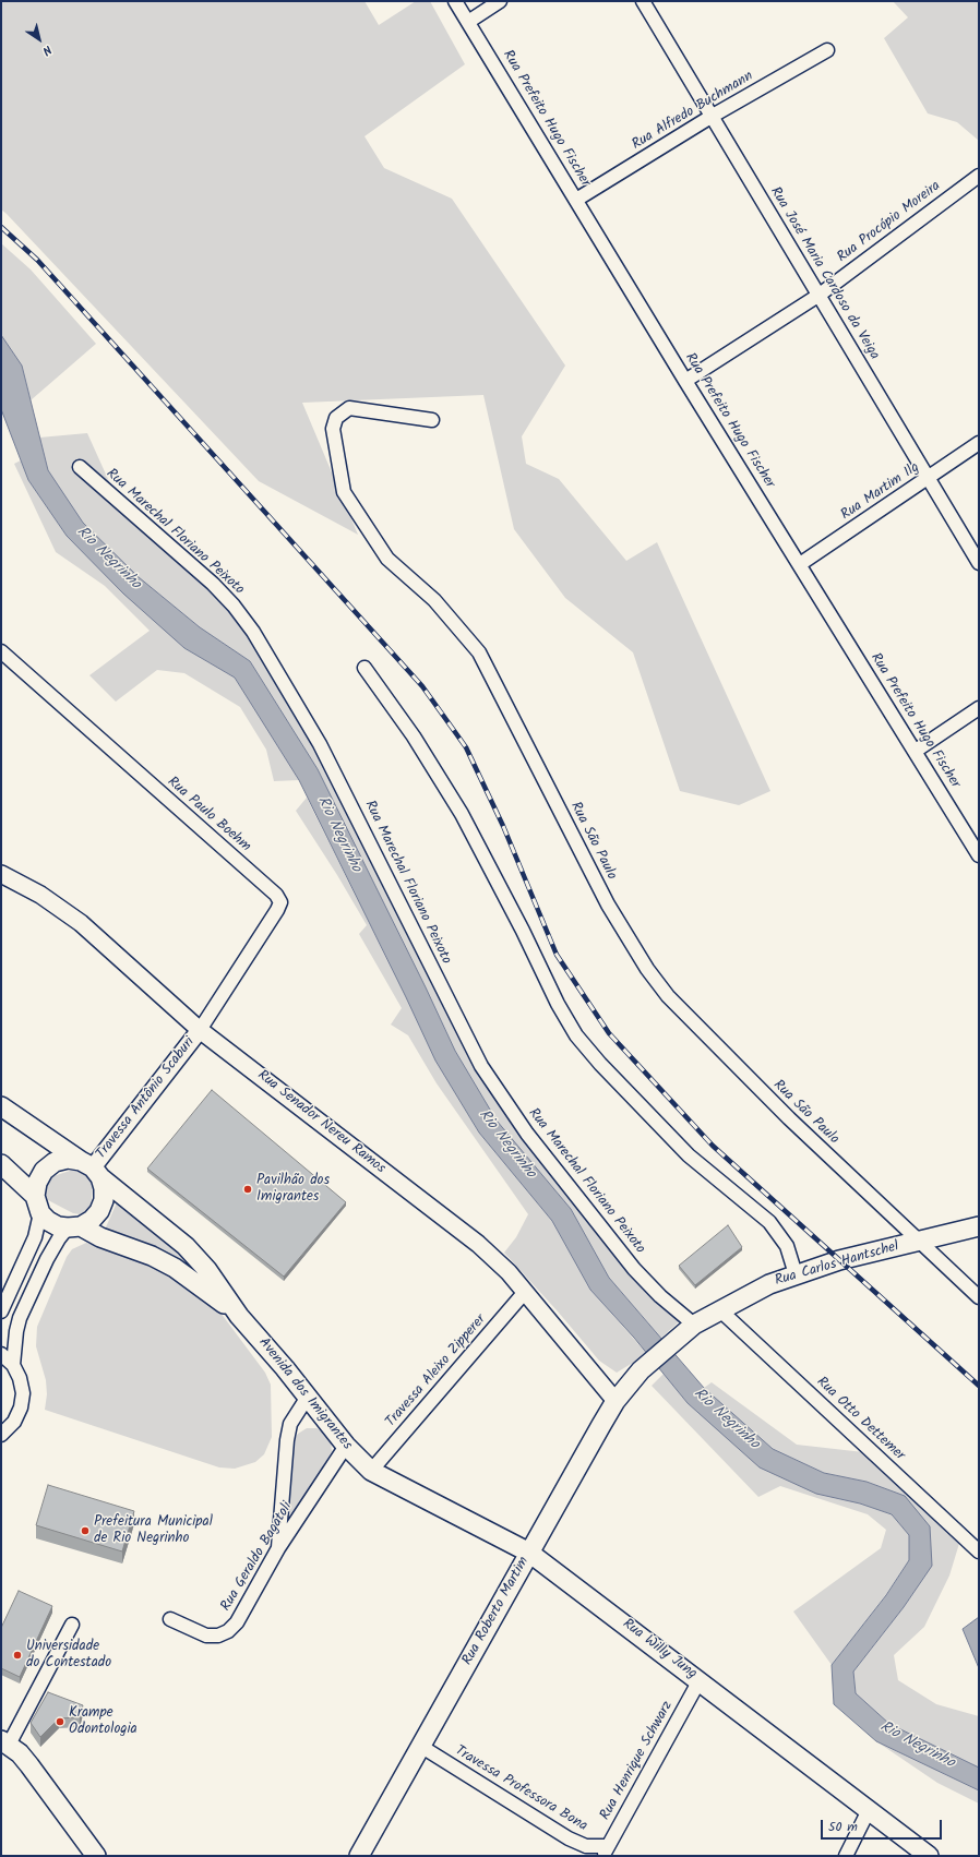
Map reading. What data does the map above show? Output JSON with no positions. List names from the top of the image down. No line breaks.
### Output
{"streets":{"main road":["Rua Carlos Hantschel","Avenida dos Imigrantes","Rua Roberto Martim","Rua Willy Jung"],"street":["Rua Alfredo Buchmann","Rua Prefeito Hugo Fischer","Rua Procópio Moreira","Rua José Maria Cardoso da Veiga","Rua Martim Ilg","Rua Marechal Floriano Peixoto","Rua Paulo Boehm","Rua São Paulo","Travessa Antônio Scaburi","Rua Senador Nereu Ramos","Travessa Aleixo Zipperer","Rua Otto Dettemer","Rua Geraldo Bagatoli","Rua Henrique Schwarz","Travessa Professora Bona"]},"crossings":[["Rua Alfredo Buchmann","Rua Prefeito Hugo Fischer"],["Rua Alfredo Buchmann","Rua José Maria Cardoso da Veiga"],["Rua Prefeito Hugo Fischer","Rua Procópio Moreira"],["Rua Prefeito Hugo Fischer","Rua Martim Ilg"],["Rua Procópio Moreira","Rua José Maria Cardoso da Veiga"],["Rua José Maria Cardoso da Veiga","Rua Martim Ilg"],["Rua Marechal Floriano Peixoto","Rua Carlos Hantschel"],["Rua Paulo Boehm","Travessa Antônio Scaburi"],["Rua Paulo Boehm","Rua Senador Nereu Ramos"],["Rua São Paulo","Rua Carlos Hantschel"],["Travessa Antônio Scaburi","Rua Senador Nereu Ramos"],["Travessa Antônio Scaburi","Avenida dos Imigrantes"],["Rua Senador Nereu Ramos","Travessa Aleixo Zipperer"],["Rua Senador Nereu Ramos","Rua Roberto Martim"],["Rua Carlos Hantschel","Rua Otto Dettemer"],["Rua Carlos Hantschel","Rua Roberto Martim"],["Travessa Aleixo Zipperer","Avenida dos Imigrantes"],["Travessa Aleixo Zipperer","Rua Willy Jung"],["Avenida dos Imigrantes","Rua Geraldo Bagatoli"],["Avenida dos Imigrantes","Rua Willy Jung"],["Rua Roberto Martim","Rua Willy Jung"],["Rua Roberto Martim","Travessa Professora Bona"],["Rua Willy Jung","Rua Henrique Schwarz"],["Rua Henrique Schwarz","Travessa Professora Bona"]],"water":["Rio Negrinho"],"places":["Pavilhão dos Imigrantes","Prefeitura Municipal de Rio Negrinho","Universidade do Contestado","Krampe Odontologia"],"scale_bar":"50 m","north":"bottom right"}
